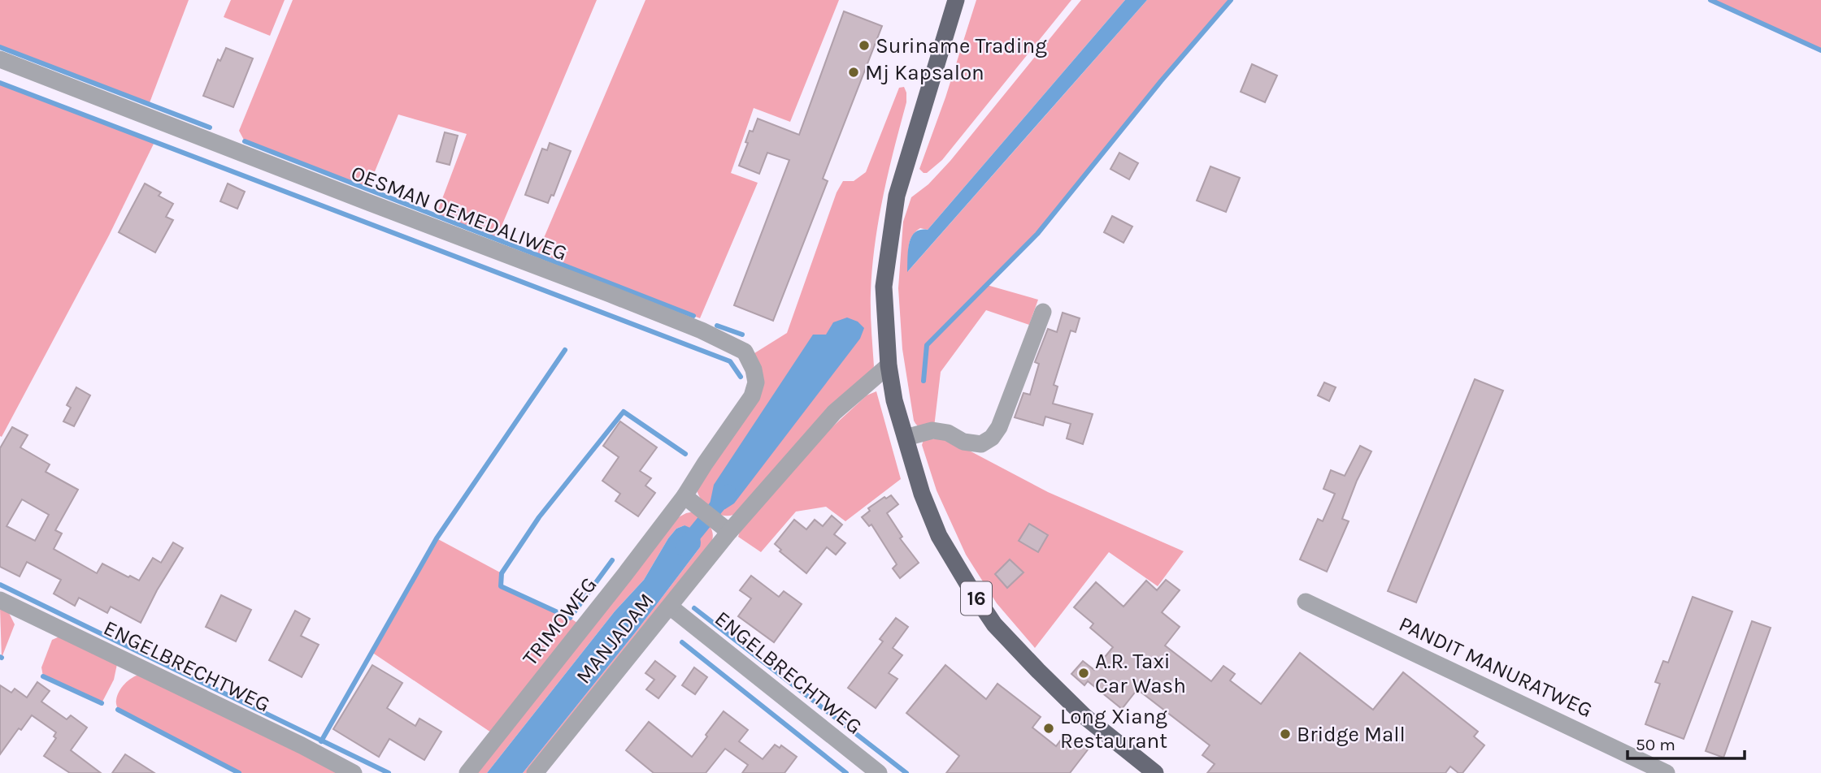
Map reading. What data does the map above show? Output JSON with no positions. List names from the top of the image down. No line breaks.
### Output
{"streets":{"main road":["16"],"street":["OESMAN OEMEDALIWEG","TRIMOWEG","MANJADAM","ENGELBRECHTWEG","PANDIT MANURATWEG"]},"crossings":[["OESMAN OEMEDALIWEG","TRIMOWEG"],["16","MANJADAM"],["MANJADAM","ENGELBRECHTWEG"]],"places":["Suriname Trading","Mj Kapsalon","A.R. Taxi Car Wash","Long Xiang Restaurant","Bridge Mall"],"scale_bar":"50 m"}
